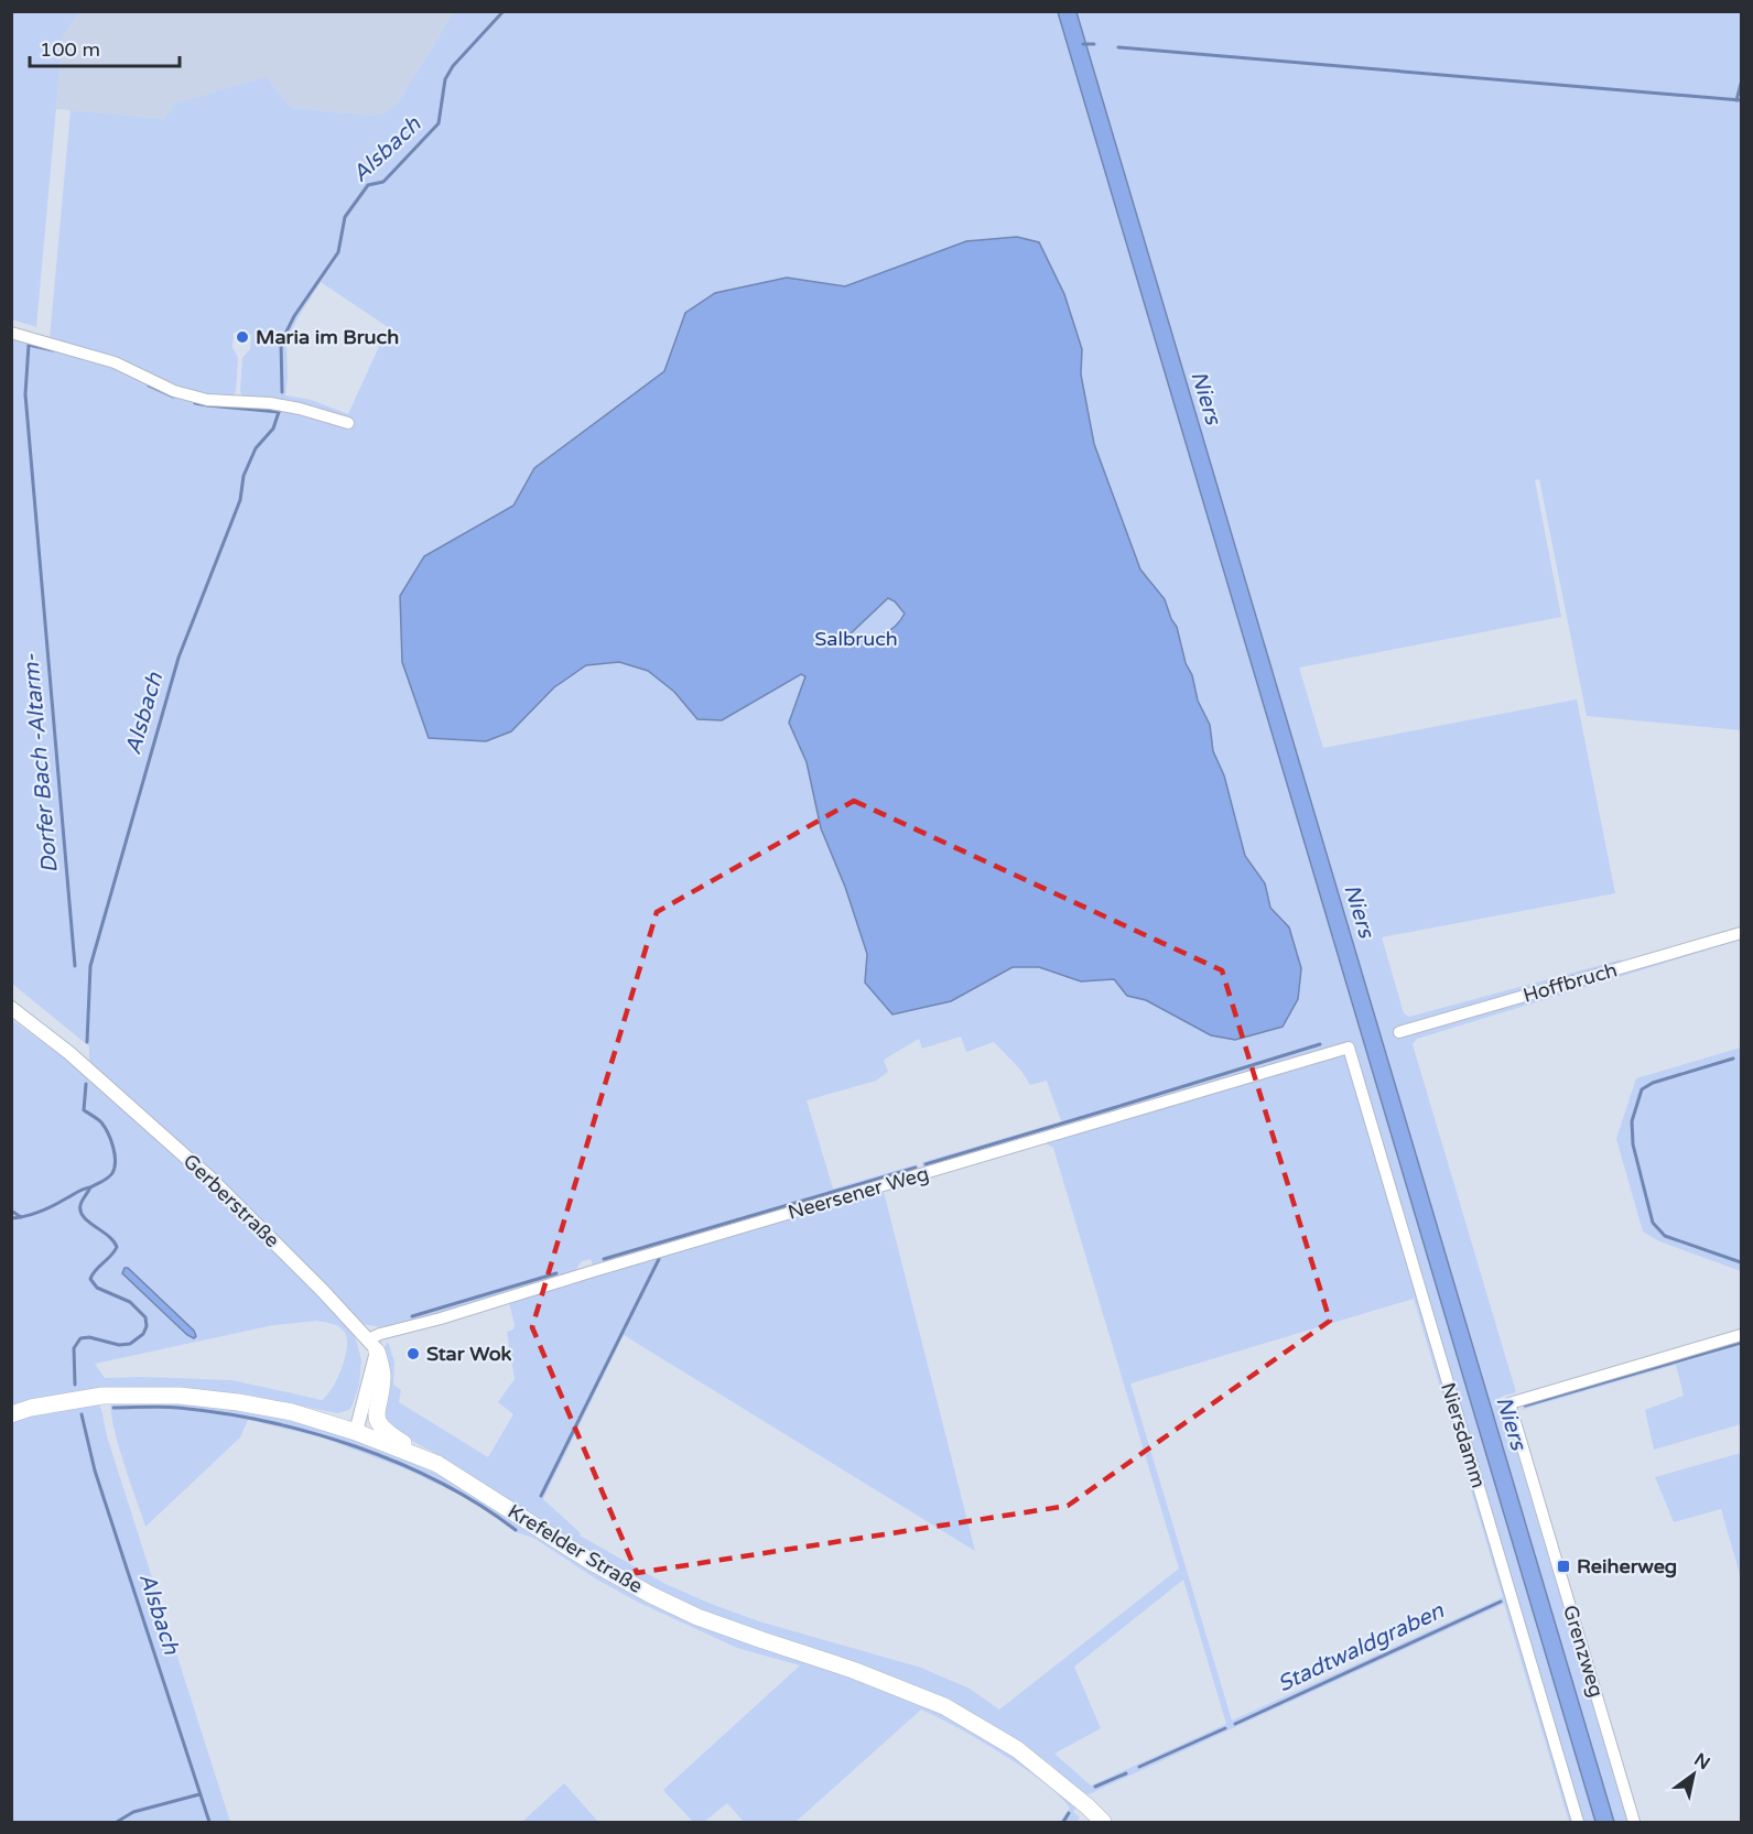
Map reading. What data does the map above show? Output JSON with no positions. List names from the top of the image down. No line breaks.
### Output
{"streets":{"main road":["Krefelder Straße"],"street":["Hoffbruch","Neersener Weg","Gerberstraße","Niersdamm","Grenzweg"]},"crossings":[["Neersener Weg","Gerberstraße"],["Neersener Weg","Niersdamm"]],"water":["Alsbach","Niers","Dorfer Bach -Altarm-","Stadtwaldgraben"],"parks":["Salbruch"],"places":{"other":["Maria im Bruch","Star Wok"],"transit":["Reiherweg"]},"scale_bar":"100 m","north":"top right"}
